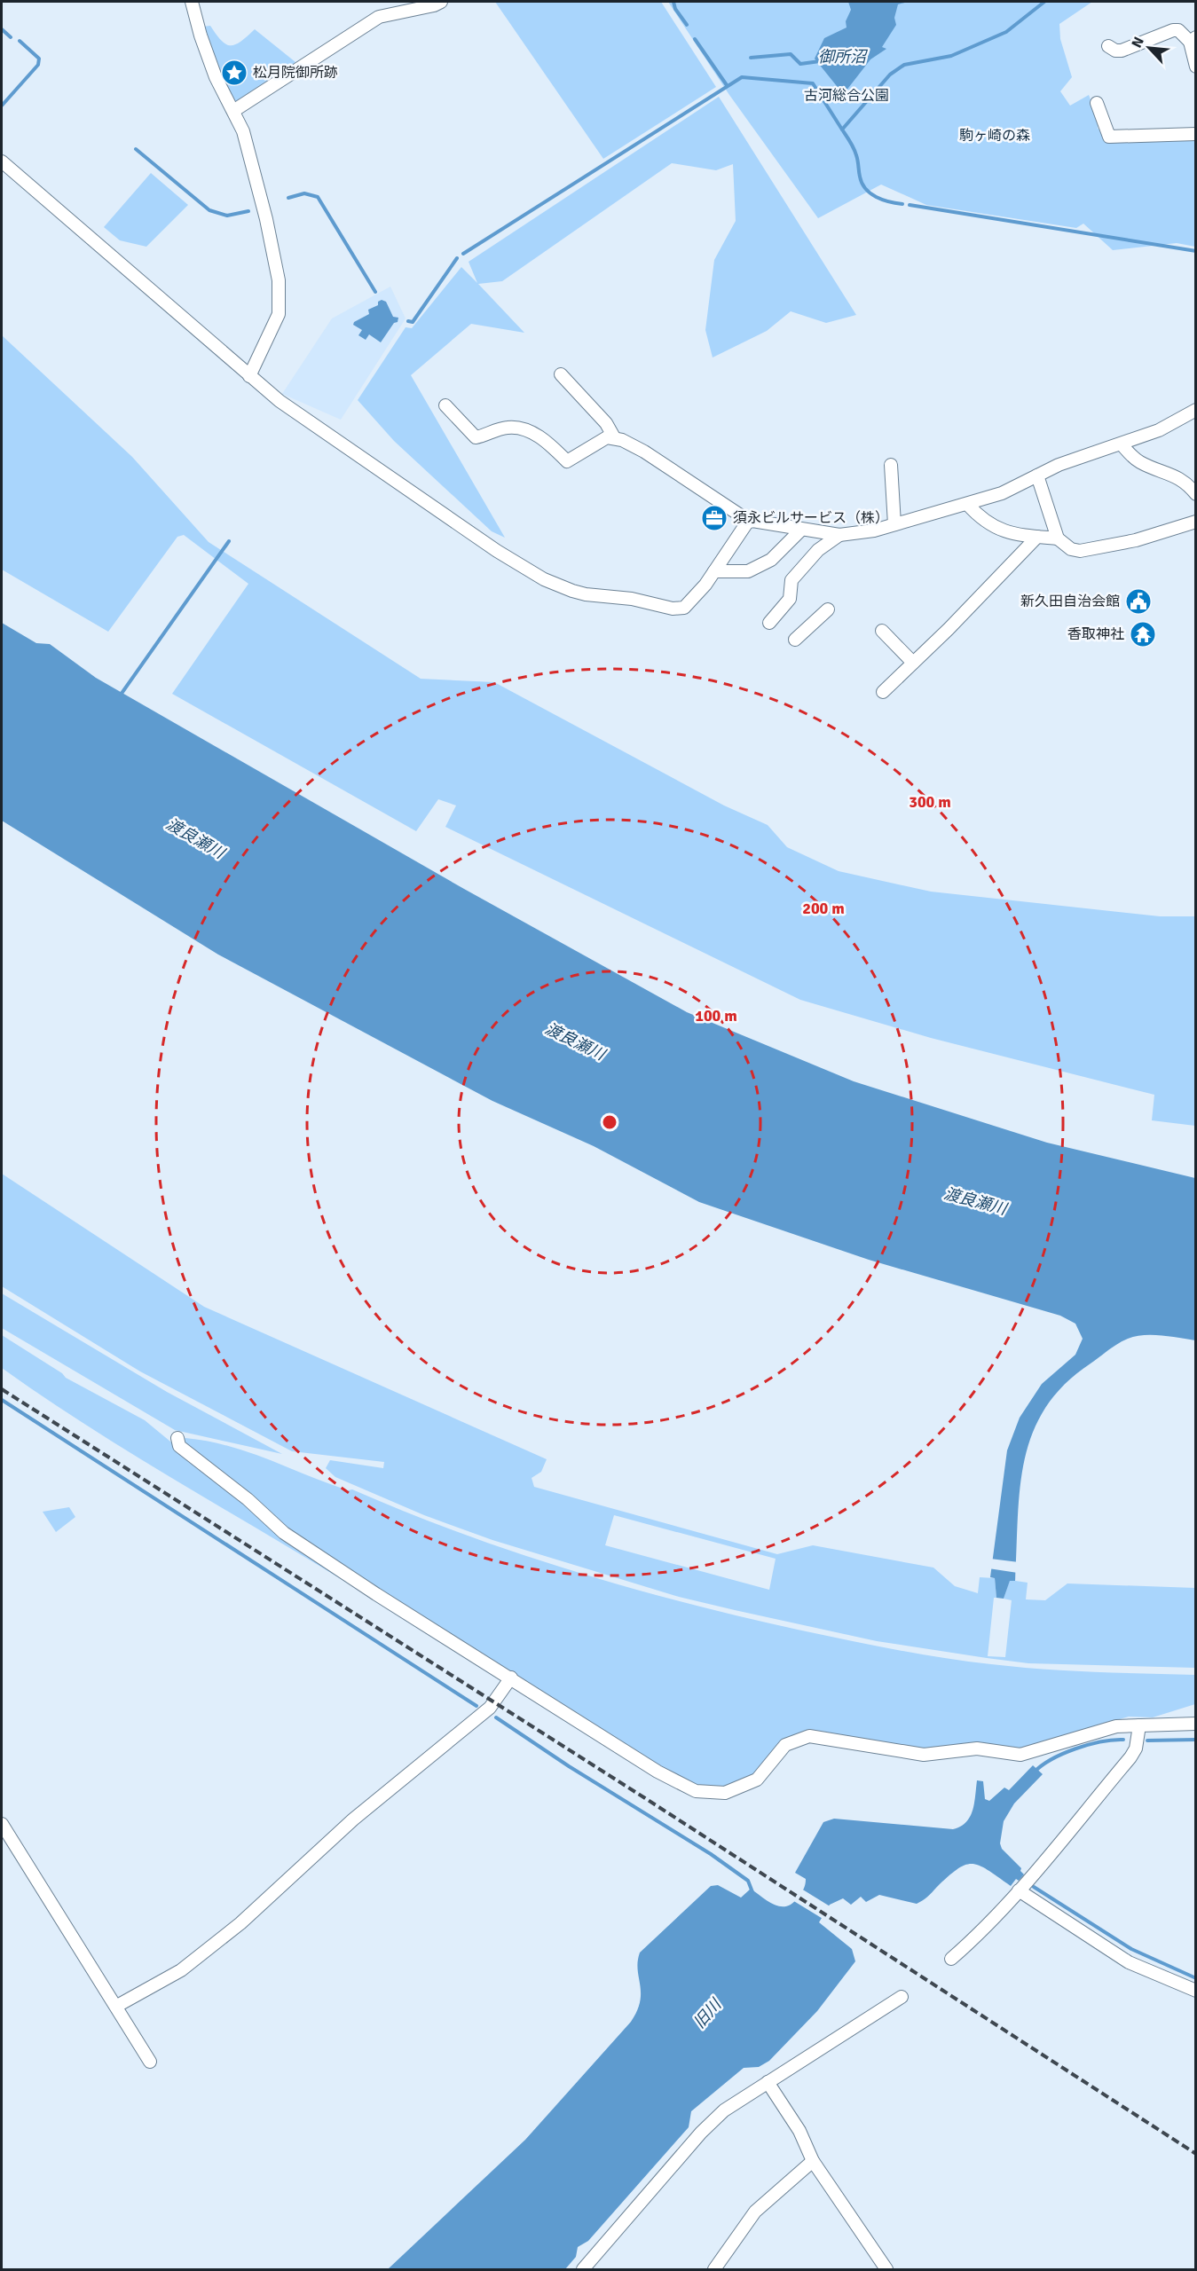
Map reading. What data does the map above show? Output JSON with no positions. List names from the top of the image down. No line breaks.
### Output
{"water":["御所沼","渡良瀬川","旧川"],"parks":["古河総合公園","駒ヶ崎の森"],"places":{"place":["松月院御所跡"],"office":["須永ビルサービス（株）"],"public building":["新久田自治会館"],"temple":["香取神社"]},"north":"top left","rings":["300 m","200 m","100 m"]}
